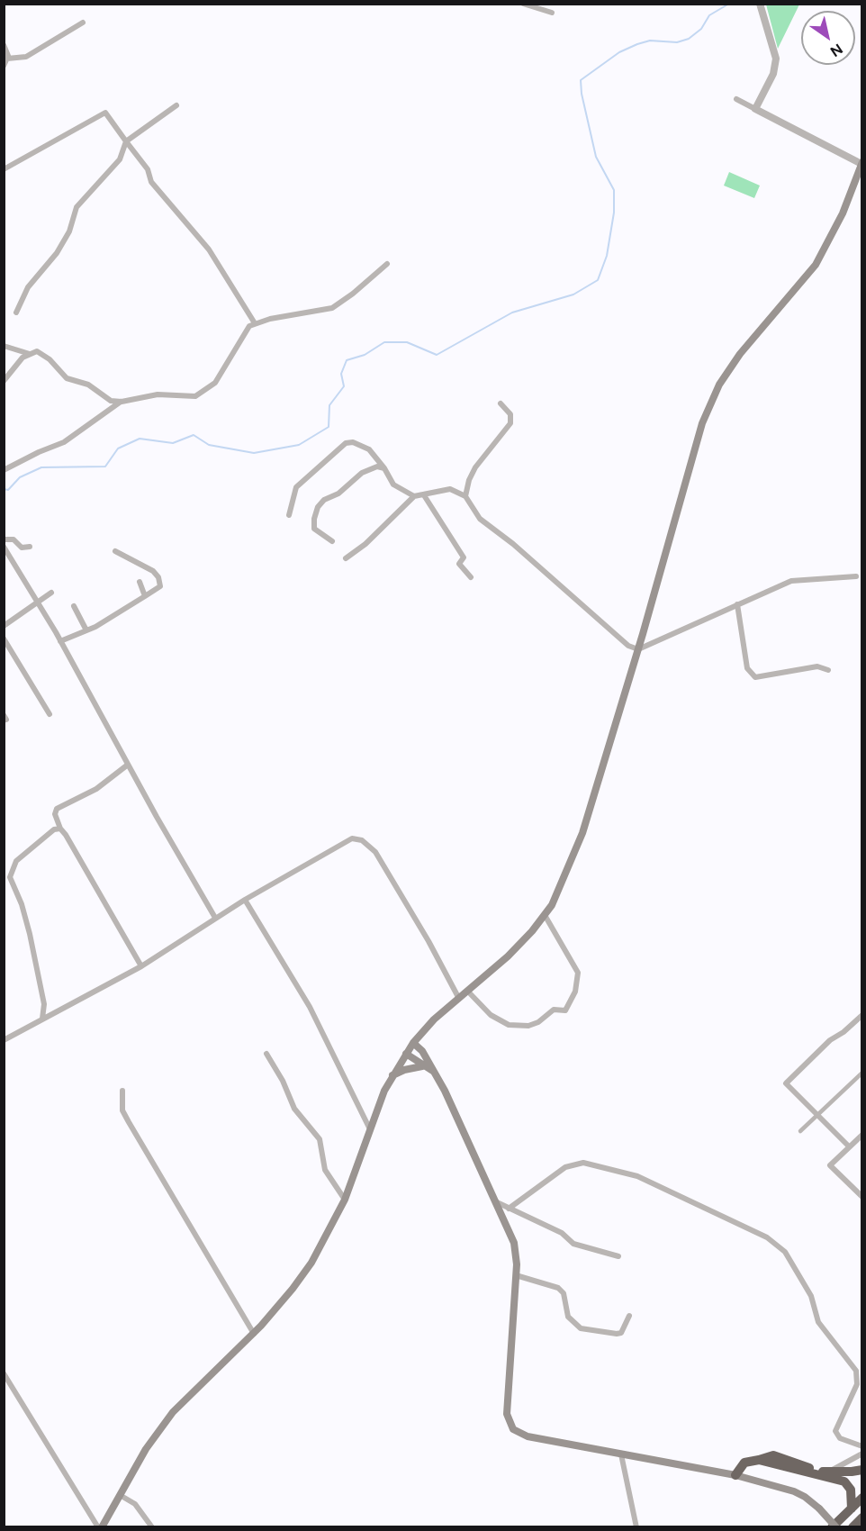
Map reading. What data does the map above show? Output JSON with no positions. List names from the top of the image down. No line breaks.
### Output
{"north":"bottom right"}
